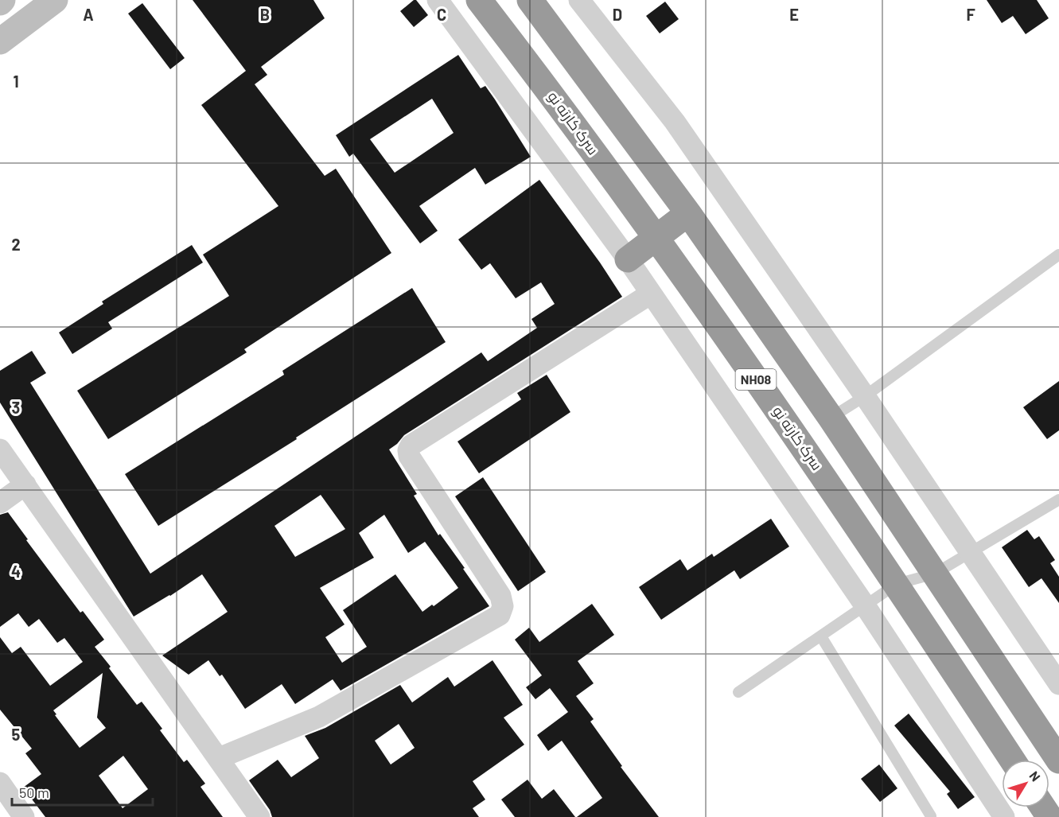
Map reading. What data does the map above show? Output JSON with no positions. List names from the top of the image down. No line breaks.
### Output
{"streets":{"highway":["سرک کارته نو","NH08"]},"scale_bar":"50 m","north":"top right","grid":{"columns":["A","B","C","D","E","F"],"rows":["1","2","3","4","5"]}}
